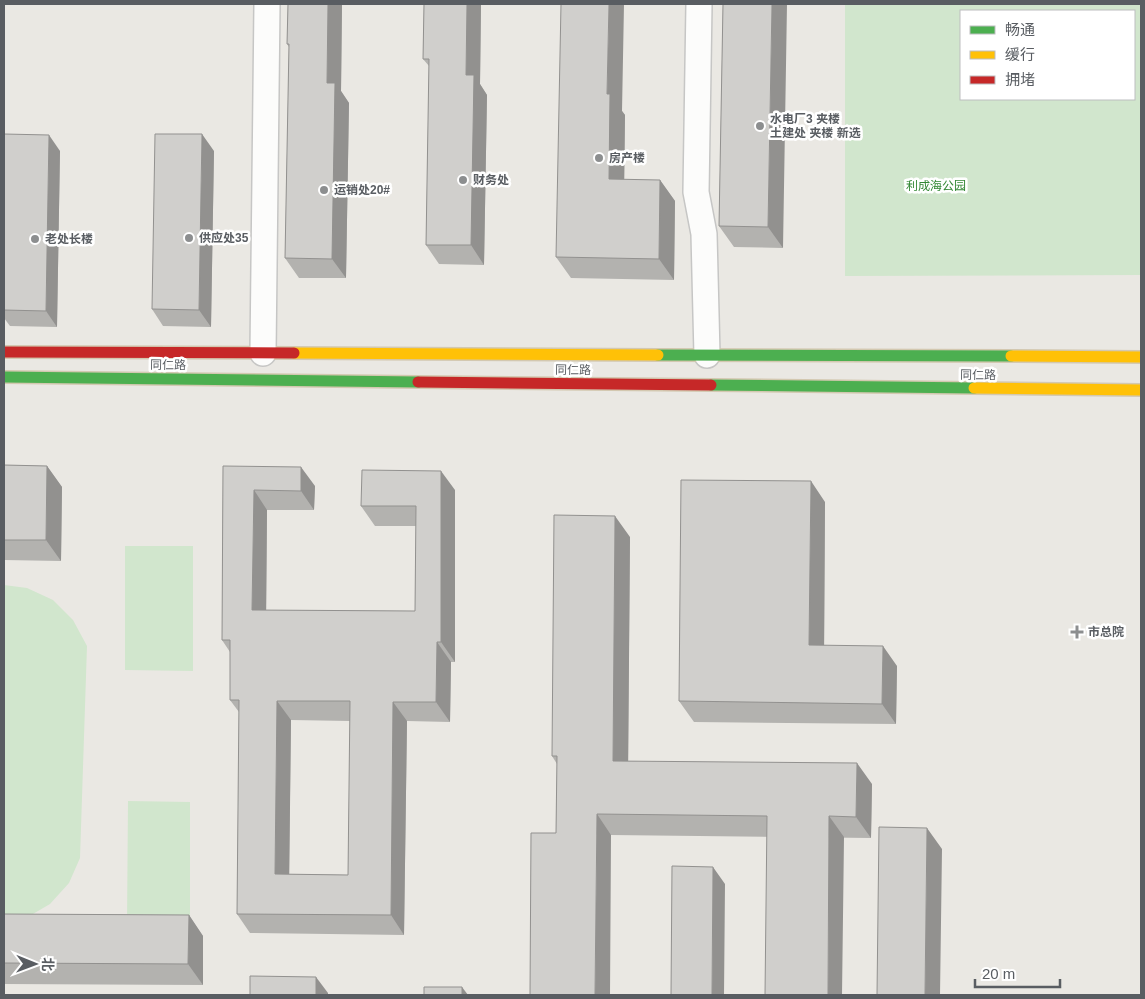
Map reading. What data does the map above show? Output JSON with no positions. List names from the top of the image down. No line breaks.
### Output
{"streets":{"main road":["同仁路"]},"parks":["利成海公园"],"places":{"other":["水电厂3 夹楼 土建处 夹楼 新选","房产楼","财务处","运销处20#","供应处35","老处长楼"],"health":["市总院"]},"legend":["畅通","缓行","拥堵"],"scale_bar":"20 m","north":"right"}
